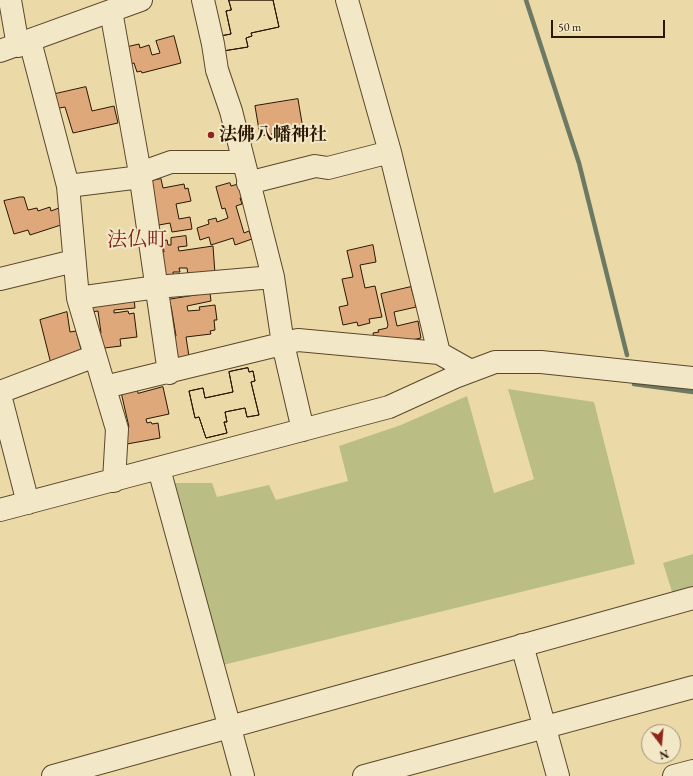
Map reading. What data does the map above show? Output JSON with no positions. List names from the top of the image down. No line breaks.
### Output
{"districts":["法仏町"],"places":["法佛八幡神社"],"scale_bar":"50 m","north":"bottom"}
